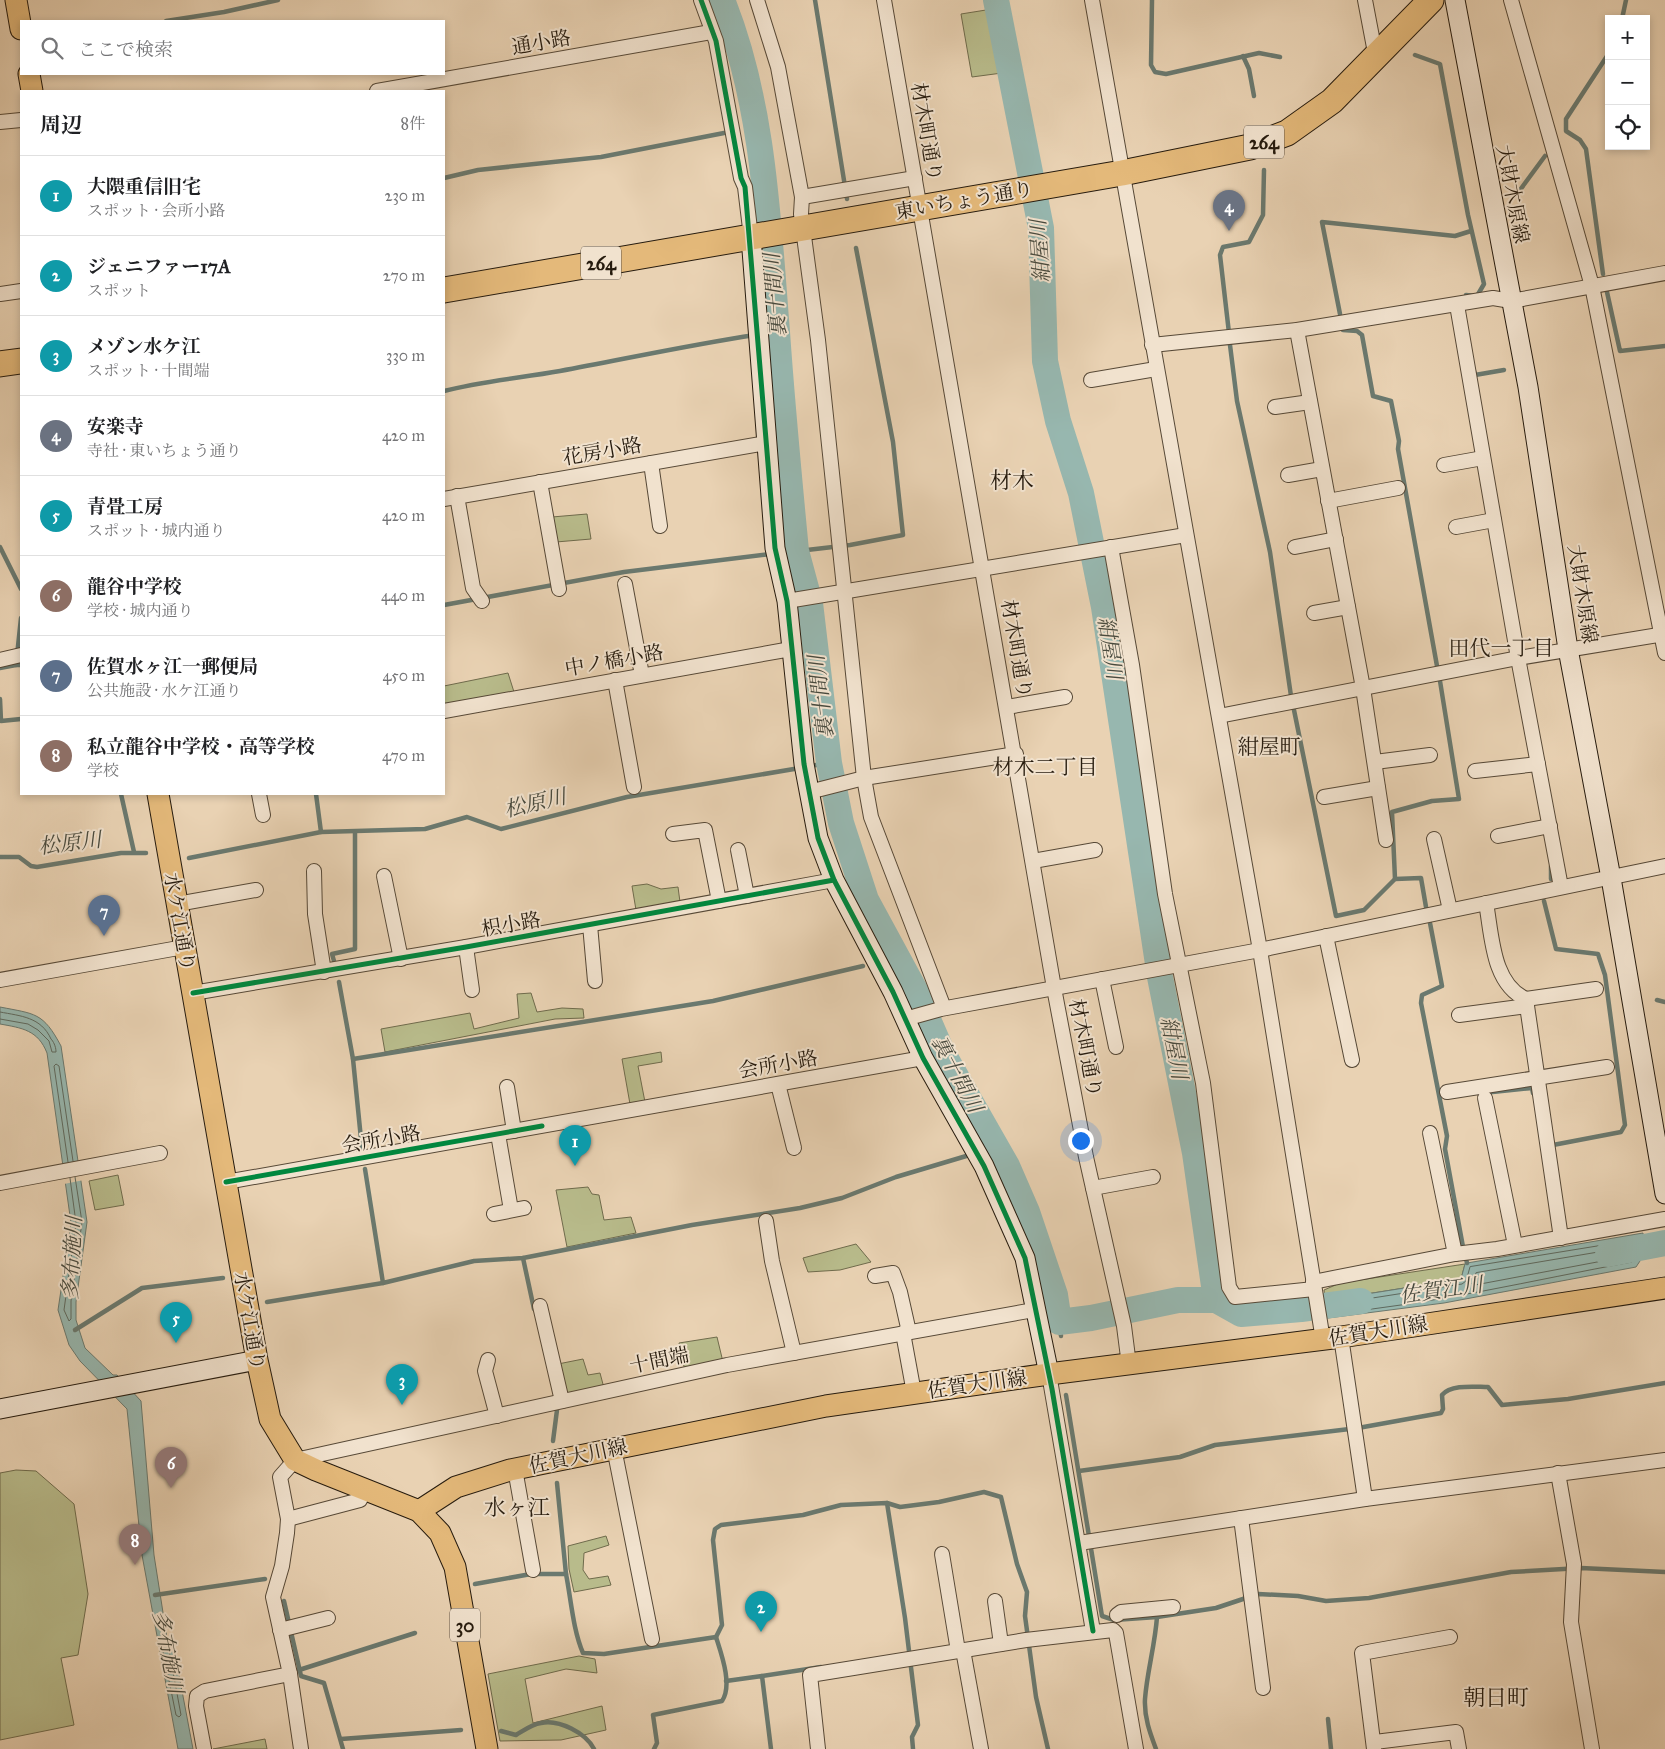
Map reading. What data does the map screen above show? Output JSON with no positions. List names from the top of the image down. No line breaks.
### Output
{"streets":{"highway":["264","東いちょう通り"],"main road":["水ケ江通り","佐賀大川線","30"],"street":["通小路","材木町通り","大財木原線","花房小路","中ノ橋小路","枳小路","会所小路","十間端"]},"crossings":[["材木町通り","東いちょう通り"],["材木町通り","佐賀大川線"],["水ケ江通り","枳小路"],["水ケ江通り","会所小路"],["水ケ江通り","十間端"],["水ケ江通り","30"],["佐賀大川線","30"],["十間端","30"]],"districts":["材木","田代一丁目","紺屋町","材木二丁目","水ヶ江","朝日町"],"water":["紺屋川","裏十間川","松原川","多布施川","佐賀江川"],"page":{"map_buttons":["+","−"],"search":"ここで検索","heading":["周辺","8件"],"list":[{"mark":"1","name":"大隈重信旧宅","note":"スポット · 会所小路","value":"230 m"},{"mark":"2","name":"ジェニファー17A","note":"スポット","value":"270 m"},{"mark":"3","name":"メゾン水ケ江","note":"スポット · 十間端","value":"330 m"},{"mark":"4","name":"安楽寺","note":"寺社 · 東いちょう通り","value":"420 m"},{"mark":"5","name":"青畳工房","note":"スポット · 城内通り","value":"420 m"},{"mark":"6","name":"龍谷中学校","note":"学校 · 城内通り","value":"440 m"},{"mark":"7","name":"佐賀水ヶ江一郵便局","note":"公共施設 · 水ケ江通り","value":"450 m"},{"mark":"8","name":"私立龍谷中学校・高等学校","note":"学校","value":"470 m"}],"pins":["4","7","1","5","3","6","8","2"]}}
